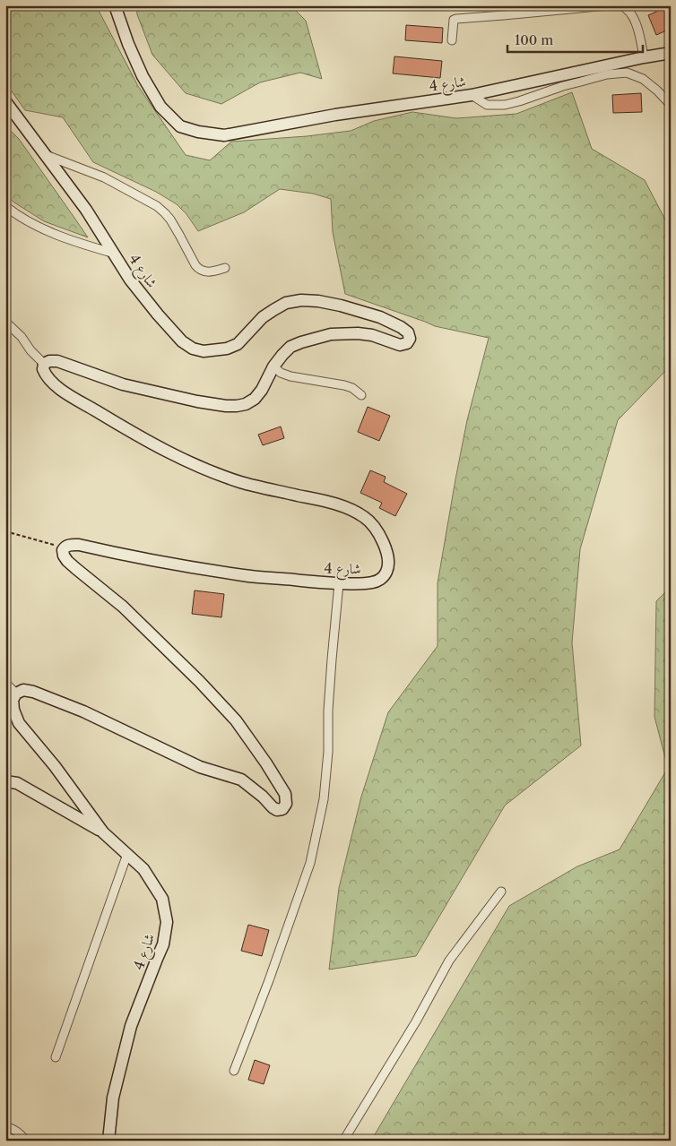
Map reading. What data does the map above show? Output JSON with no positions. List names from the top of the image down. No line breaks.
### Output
{"streets":{"street":["شارع 4"]},"scale_bar":"100 m"}
